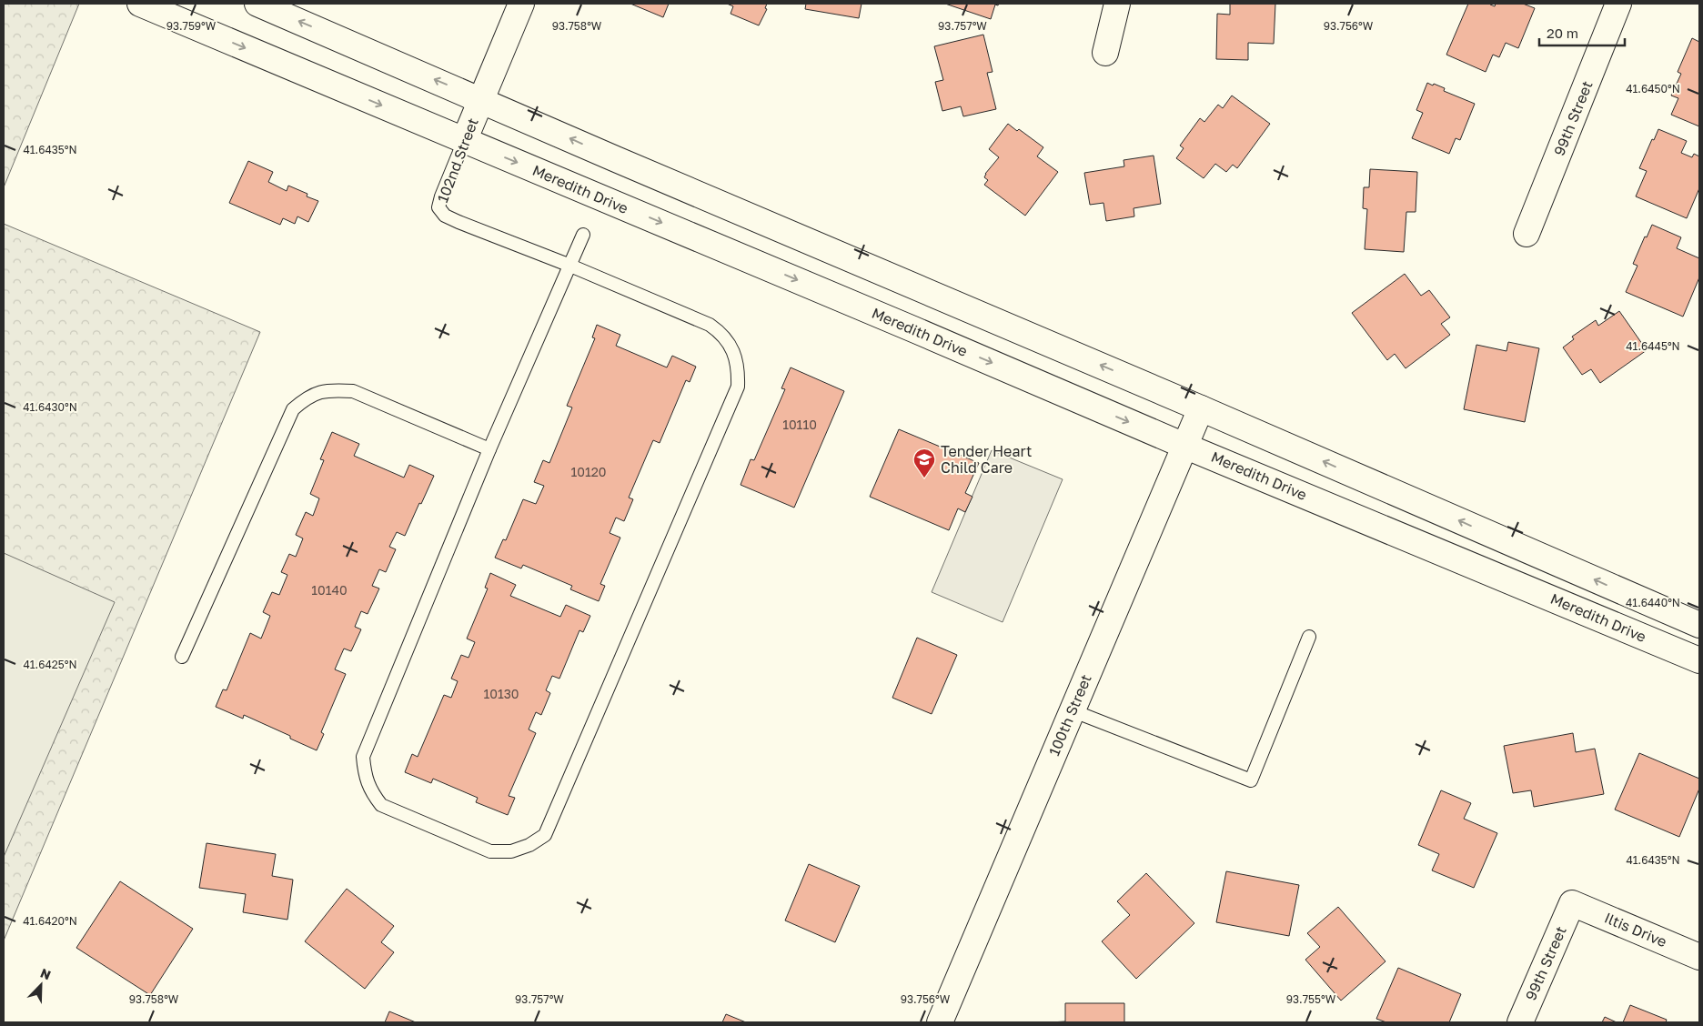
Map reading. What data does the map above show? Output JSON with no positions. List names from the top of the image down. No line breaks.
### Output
{"streets":{"main road":["99th Street","102nd Street","Meredith Drive","100th Street","Iltis Drive"]},"crossings":[["99th Street","Iltis Drive"],["102nd Street","Meredith Drive"],["Meredith Drive","100th Street"]],"places":{"school or university":["Tender Heart Child Care"]},"house_numbers":["10110","10120","10140","10130"],"scale_bar":"20 m","north":"top right","coordinates":["93.759°W","93.758°W","93.757°W","93.756°W","41.6450°N","41.6435°N","41.6445°N","41.6430°N","41.6440°N","41.6425°N","41.6420°N","93.755°W"]}
